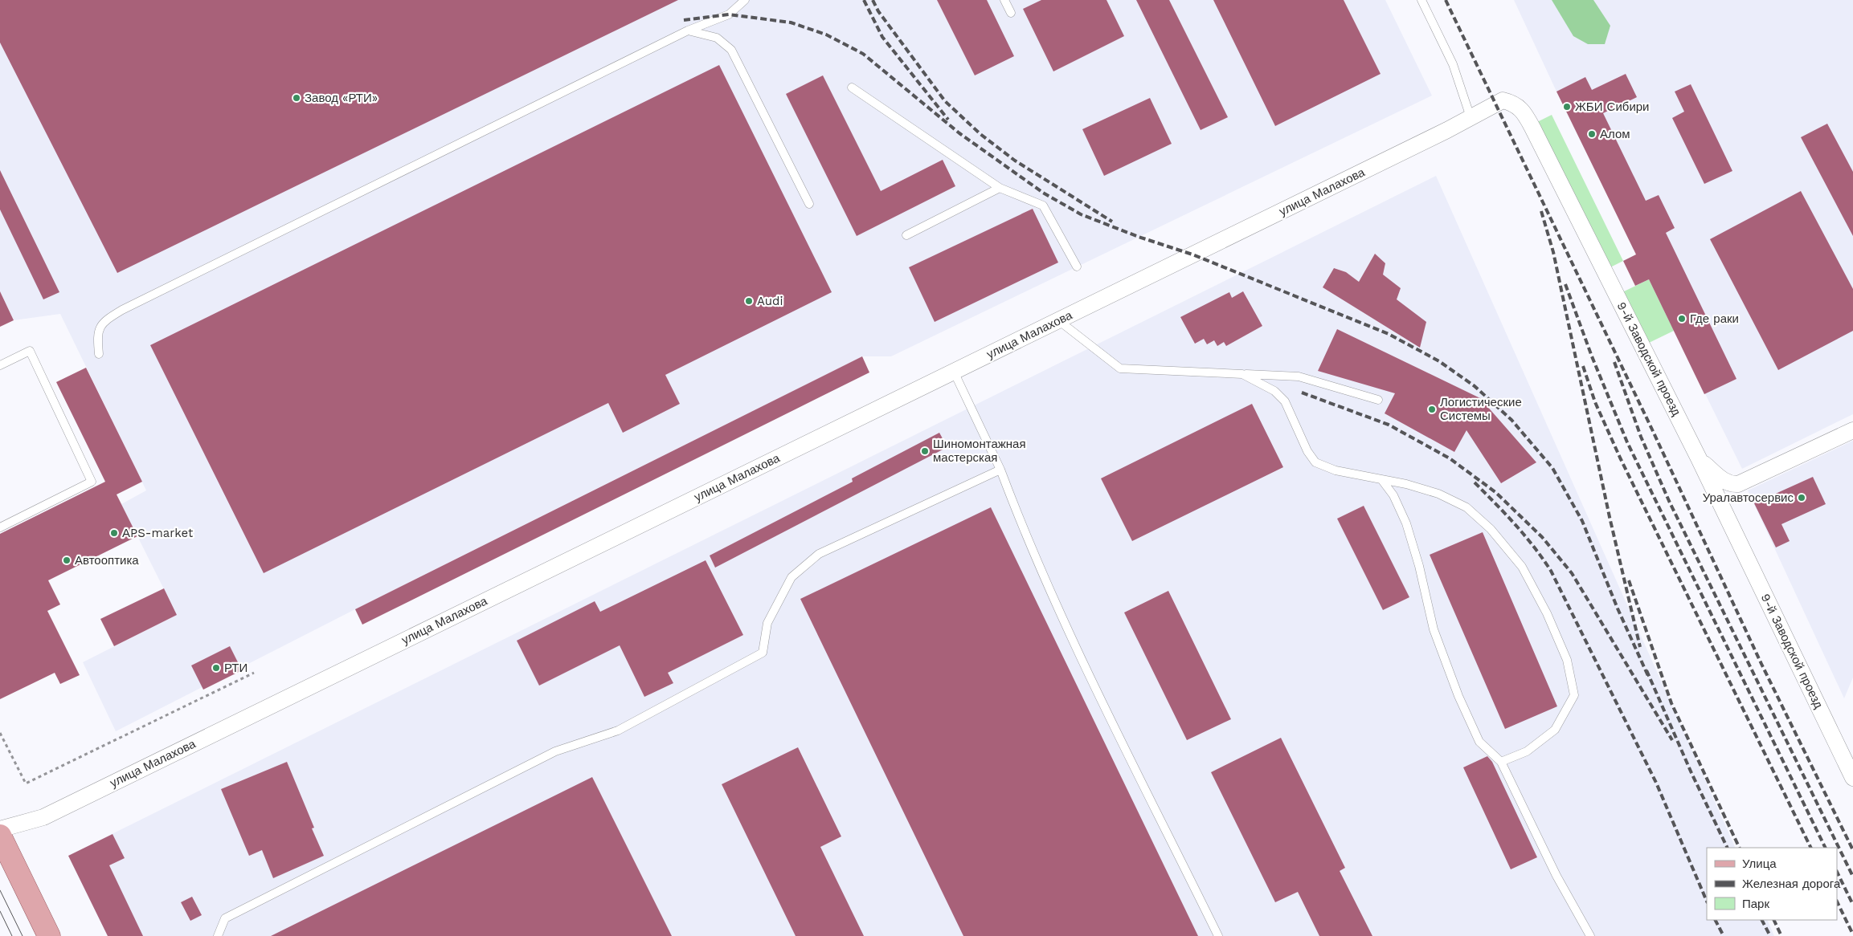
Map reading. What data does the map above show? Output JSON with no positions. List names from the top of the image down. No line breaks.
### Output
{"streets":{"street":["улица Малахова","9-й Заводской проезд"]},"crossings":[["улица Малахова","9-й Заводской проезд"]],"places":["Завод «РТИ»","ЖБИ Сибири","Алом","Audi","Где раки","Логистические Системы","Шиномонтажная мастерская","Уралавтосервис","АPS-market","Автооптика","РТИ"],"legend":["Улица","Железная дорога","Парк"]}
